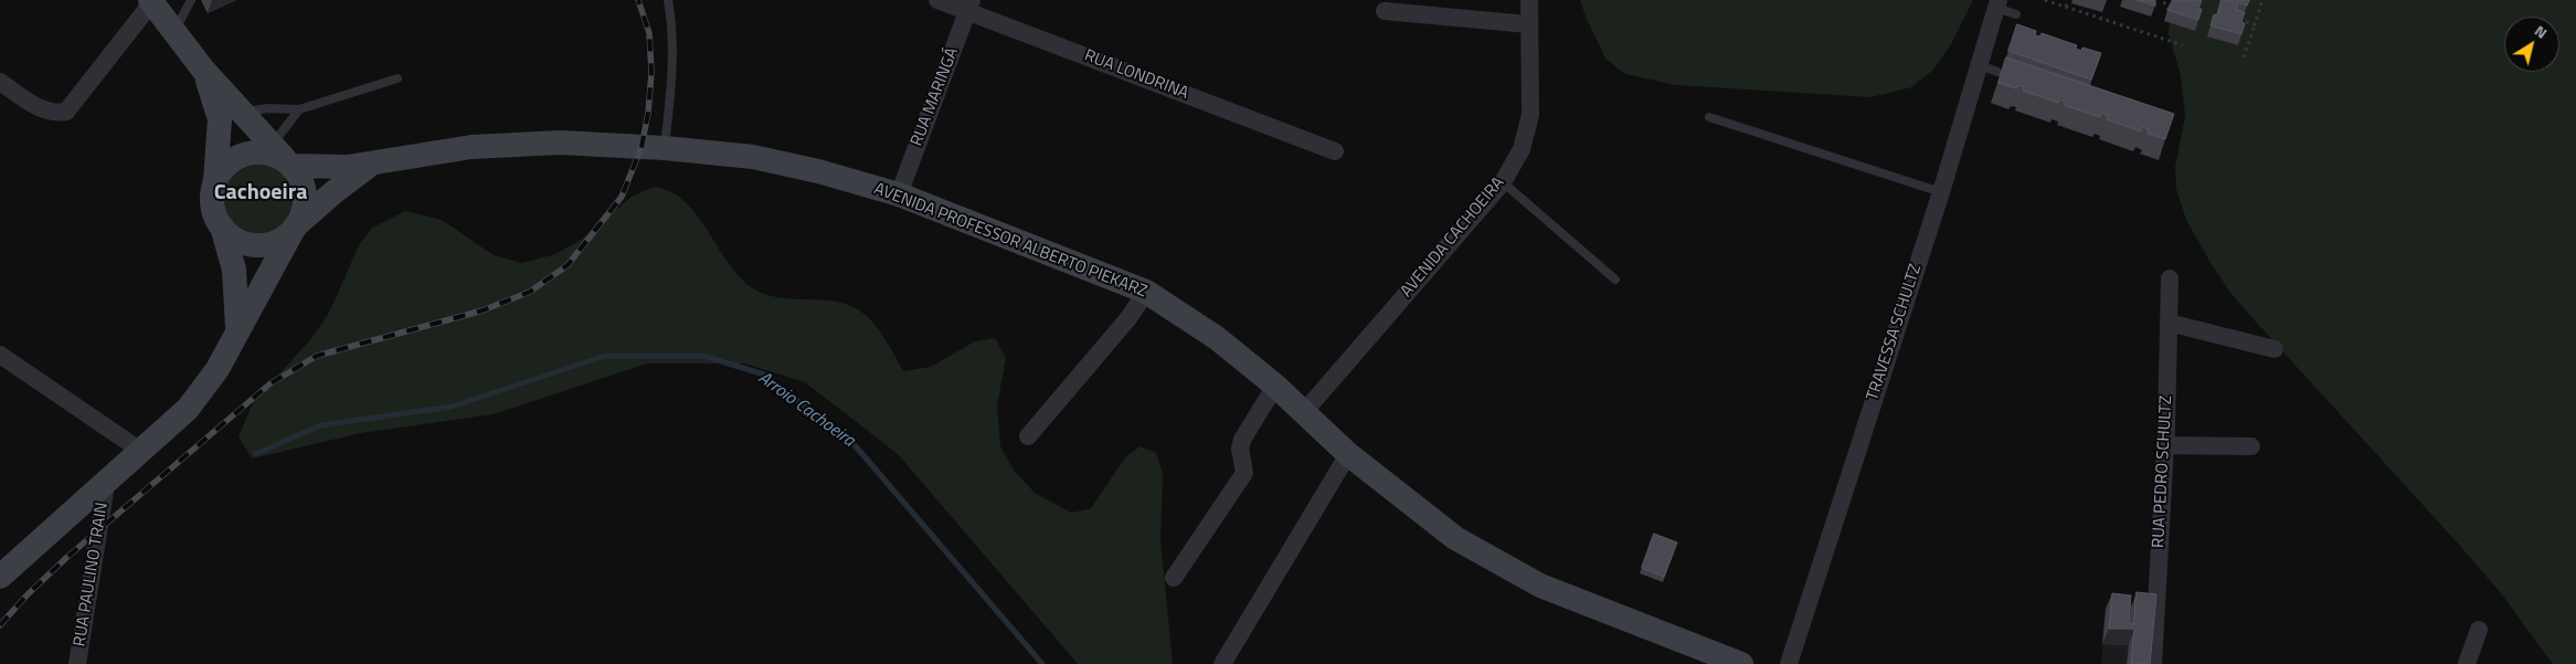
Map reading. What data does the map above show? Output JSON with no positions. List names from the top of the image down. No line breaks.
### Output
{"streets":{"main road":["AVENIDA PROFESSOR ALBERTO PIEKARZ"],"street":["RUA LONDRINA","RUA MARINGÁ","AVENIDA CACHOEIRA","TRAVESSA SCHULTZ","RUA PEDRO SCHULTZ","RUA PAULINO TRAIN"]},"crossings":[["RUA LONDRINA","RUA MARINGÁ"],["RUA MARINGÁ","AVENIDA PROFESSOR ALBERTO PIEKARZ"],["AVENIDA CACHOEIRA","AVENIDA PROFESSOR ALBERTO PIEKARZ"]],"districts":["Cachoeira"],"water":["Arroio Cachoeira"],"north":"top right"}
